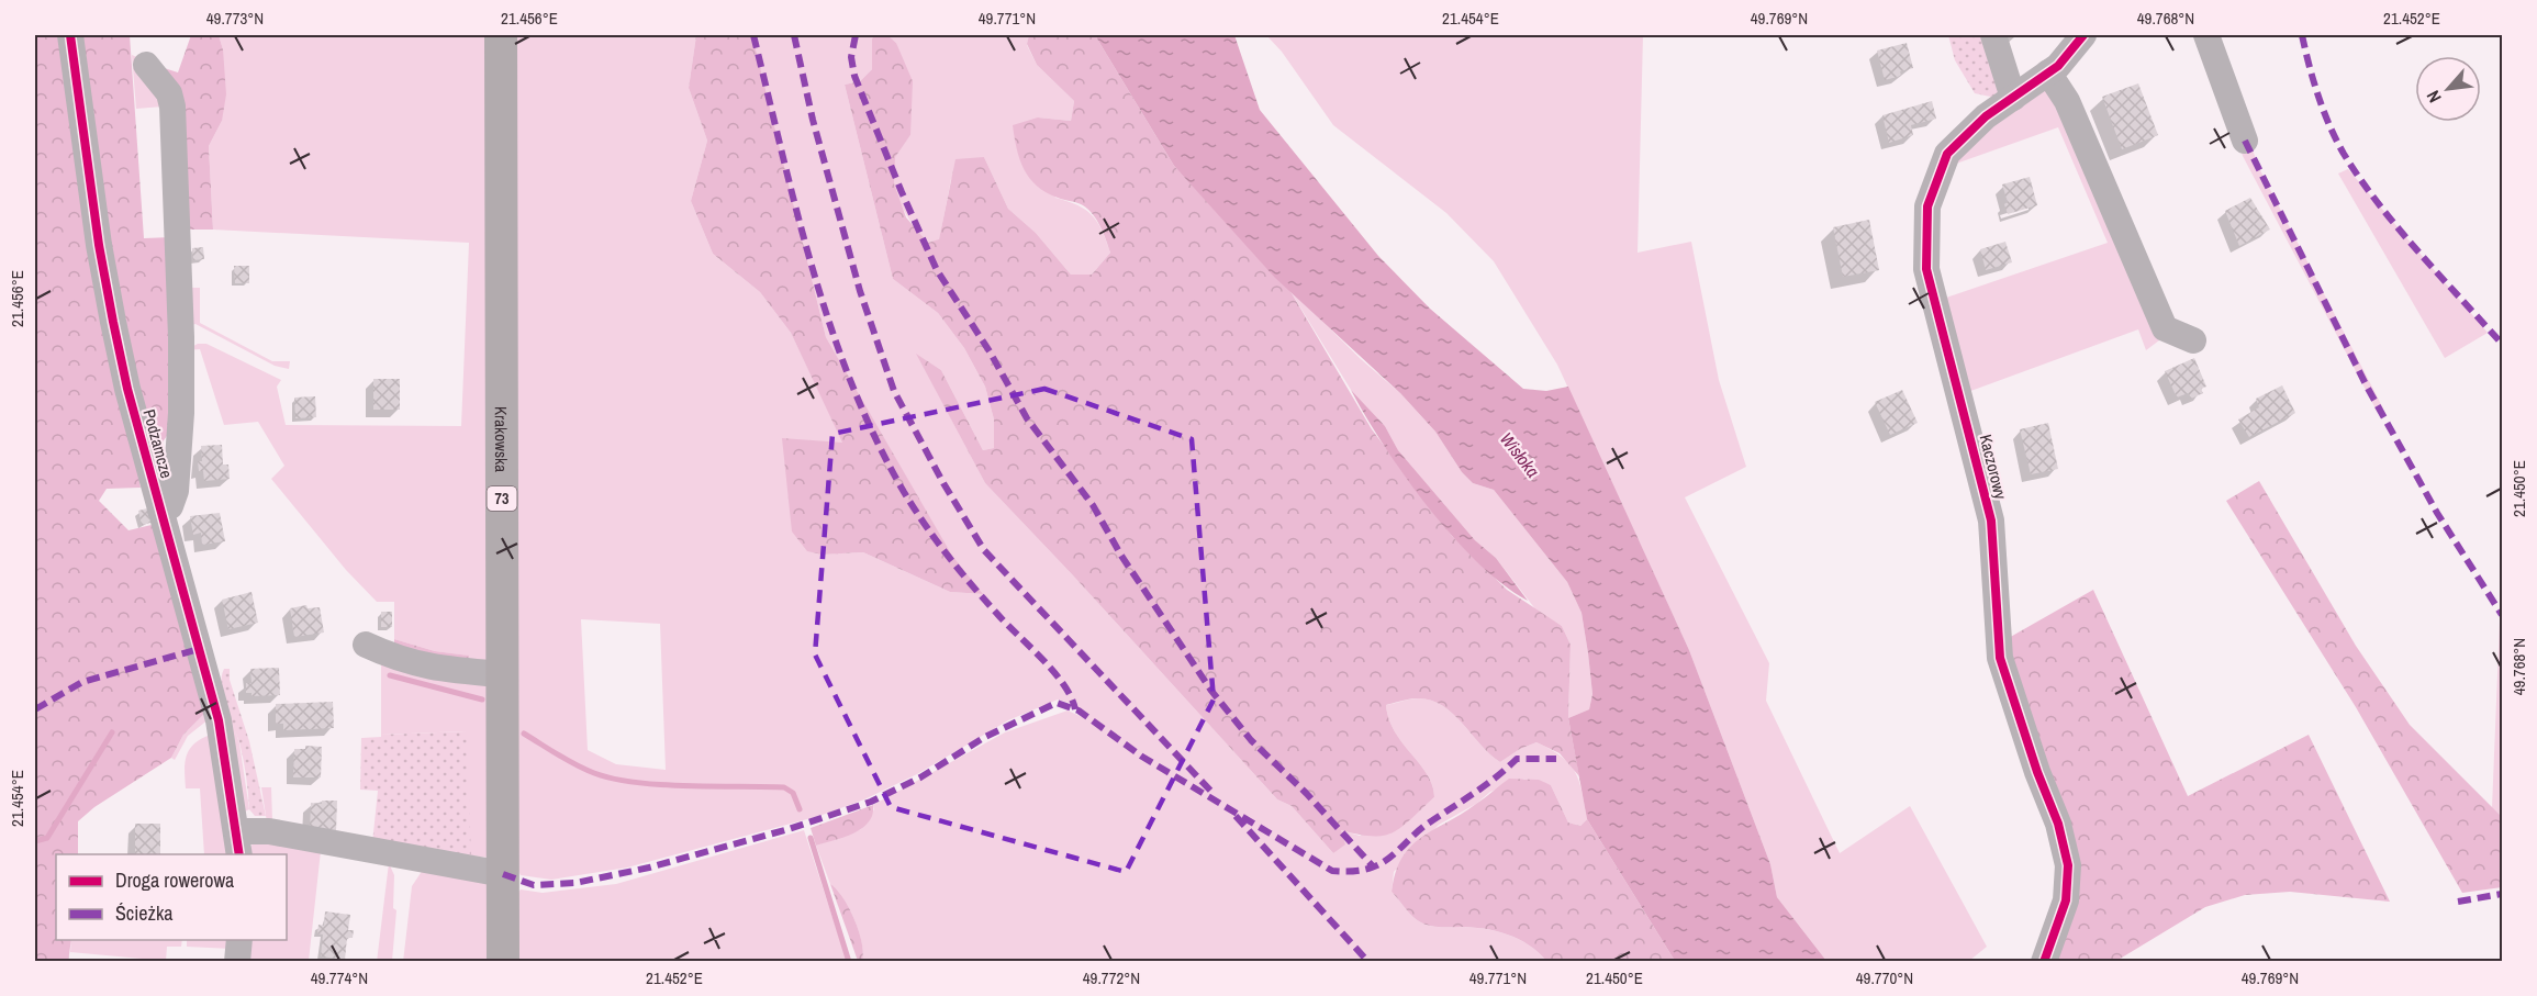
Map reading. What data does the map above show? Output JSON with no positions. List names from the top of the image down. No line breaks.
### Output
{"streets":{"main road":["Krakowska","73"],"street":["Podzamcze","Kaczorowy"]},"water":["Wisłoka"],"legend":["Droga rowerowa","Ścieżka"],"north":"bottom left","coordinates":["49.773°N","21.456°E","49.771°N","21.454°E","49.769°N","49.768°N","21.452°E","21.450°E","49.774°N","49.772°N","49.770°N"]}
